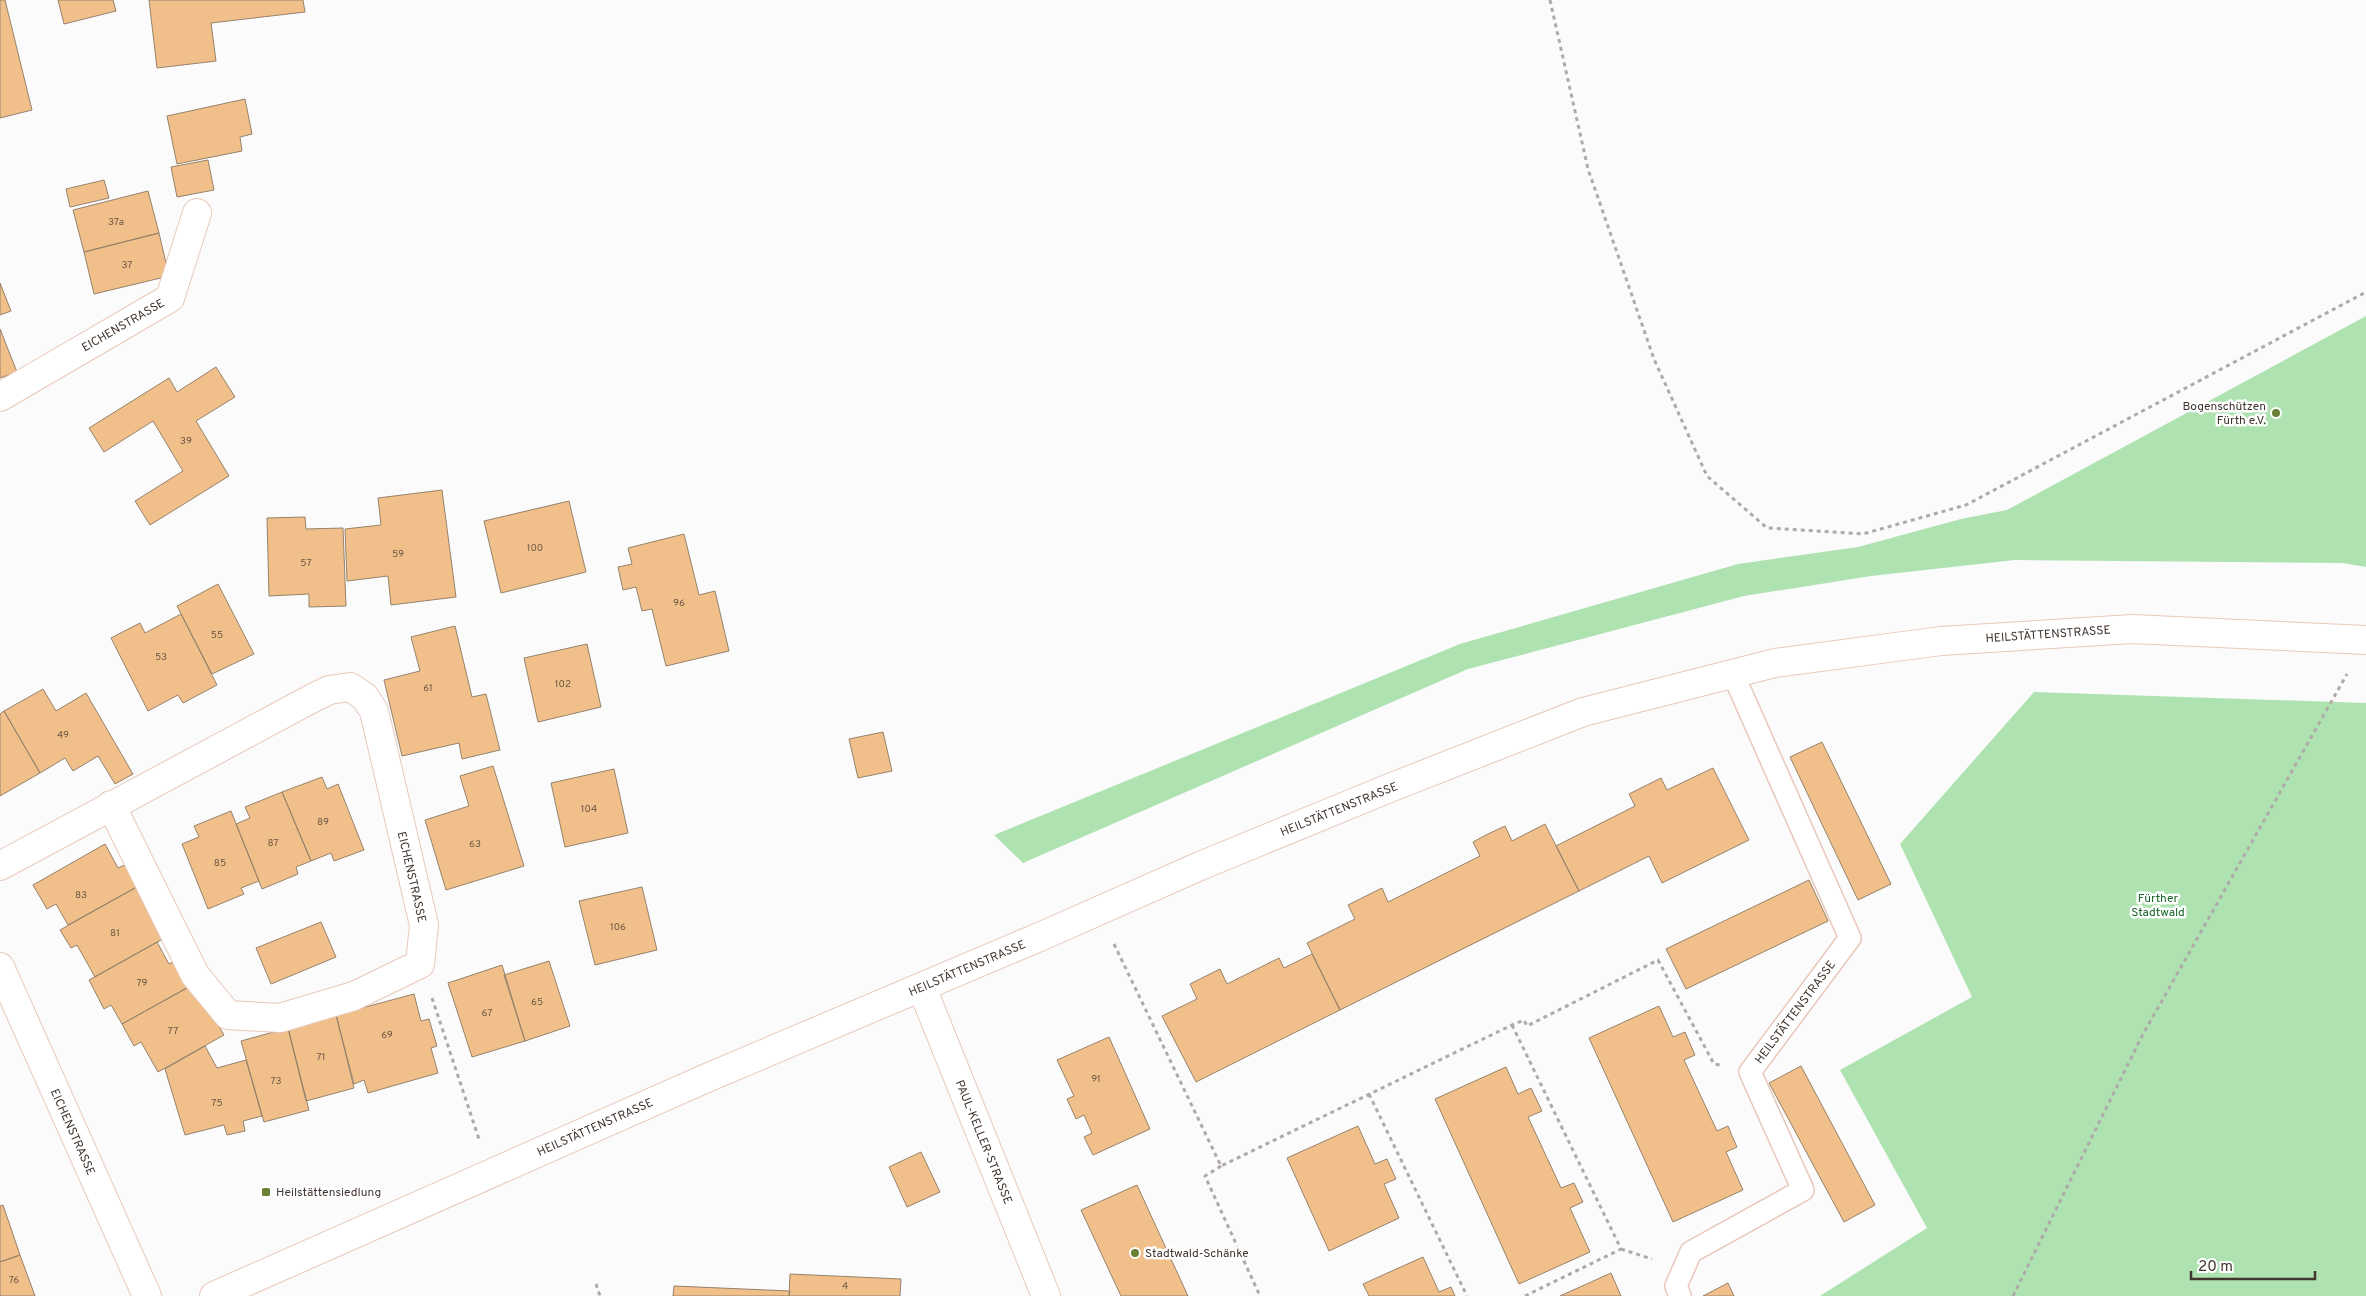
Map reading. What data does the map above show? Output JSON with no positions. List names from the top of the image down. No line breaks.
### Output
{"streets":{"street":["EICHENSTRASSE","HEILSTÄTTENSTRASSE","PAUL-KELLER-STRASSE"]},"crossings":[["HEILSTÄTTENSTRASSE","PAUL-KELLER-STRASSE"]],"parks":["Fürther Stadtwald"],"places":{"other":["Bogenschützen Fürth e.V.","Stadtwald-Schänke"],"transit":["Heilstättensiedlung"]},"house_numbers":["37a","37","39","100","59","57","96","55","53","102","61","49","104","89","87","63","85","83","106","81","79","65","67","77","69","71","91","73","75","76","4"],"scale_bar":"20 m"}
